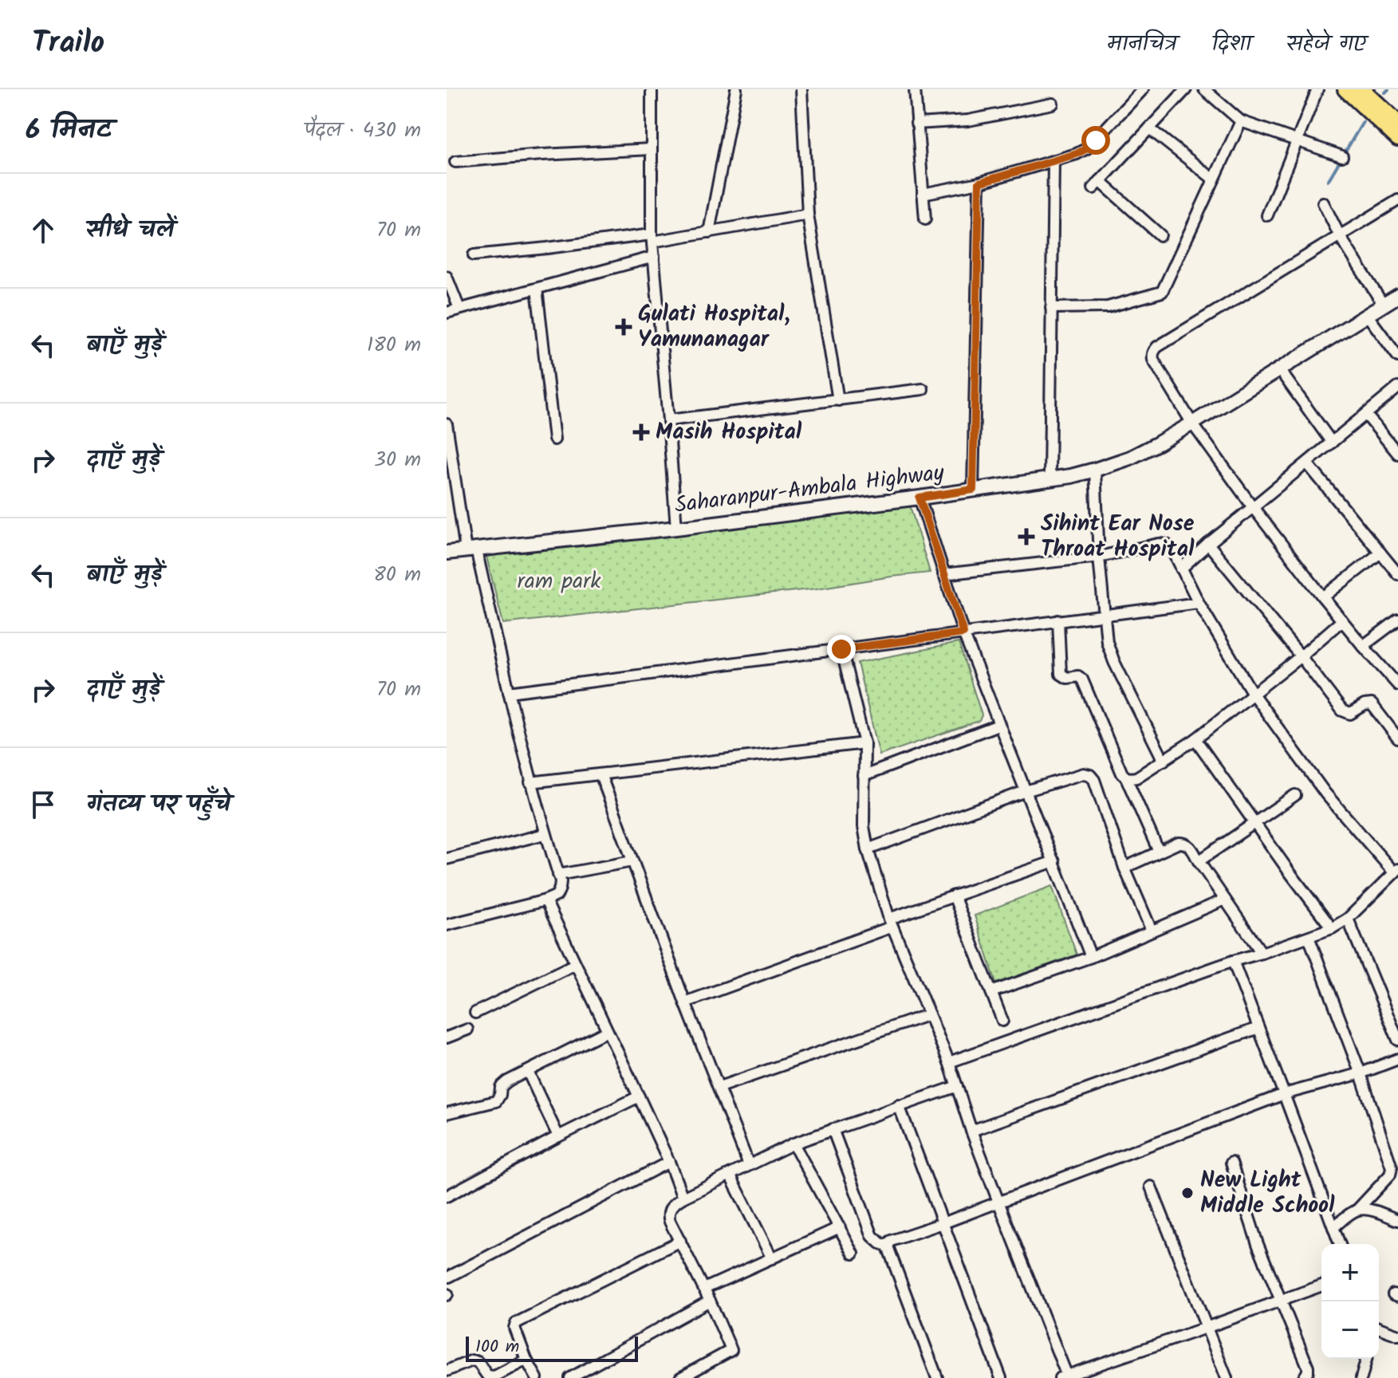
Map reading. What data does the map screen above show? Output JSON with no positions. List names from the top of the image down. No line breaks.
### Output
{"streets":{"main road":["Saharanpur-Ambala Highway"]},"parks":["ram park"],"places":{"health":["Gulati Hospital, Yamunanagar","Masih Hospital","Sihint Ear Nose Throat Hospital"],"other":["New Light Middle School"]},"scale_bar":"100 m","page":{"header":"Trailo","nav":["मानचित्र","दिशा","सहेजे गए"],"heading":["6 मिनट","पैदल · 430 m"],"list":[["सीधे चलें","70 m"],["बाएँ मुड़ें","180 m"],["दाएँ मुड़ें","30 m"],["बाएँ मुड़ें","80 m"],["दाएँ मुड़ें","70 m"],"गंतव्य पर पहुँचे"],"map_buttons":["+","−"],"scale":"100 m"}}
